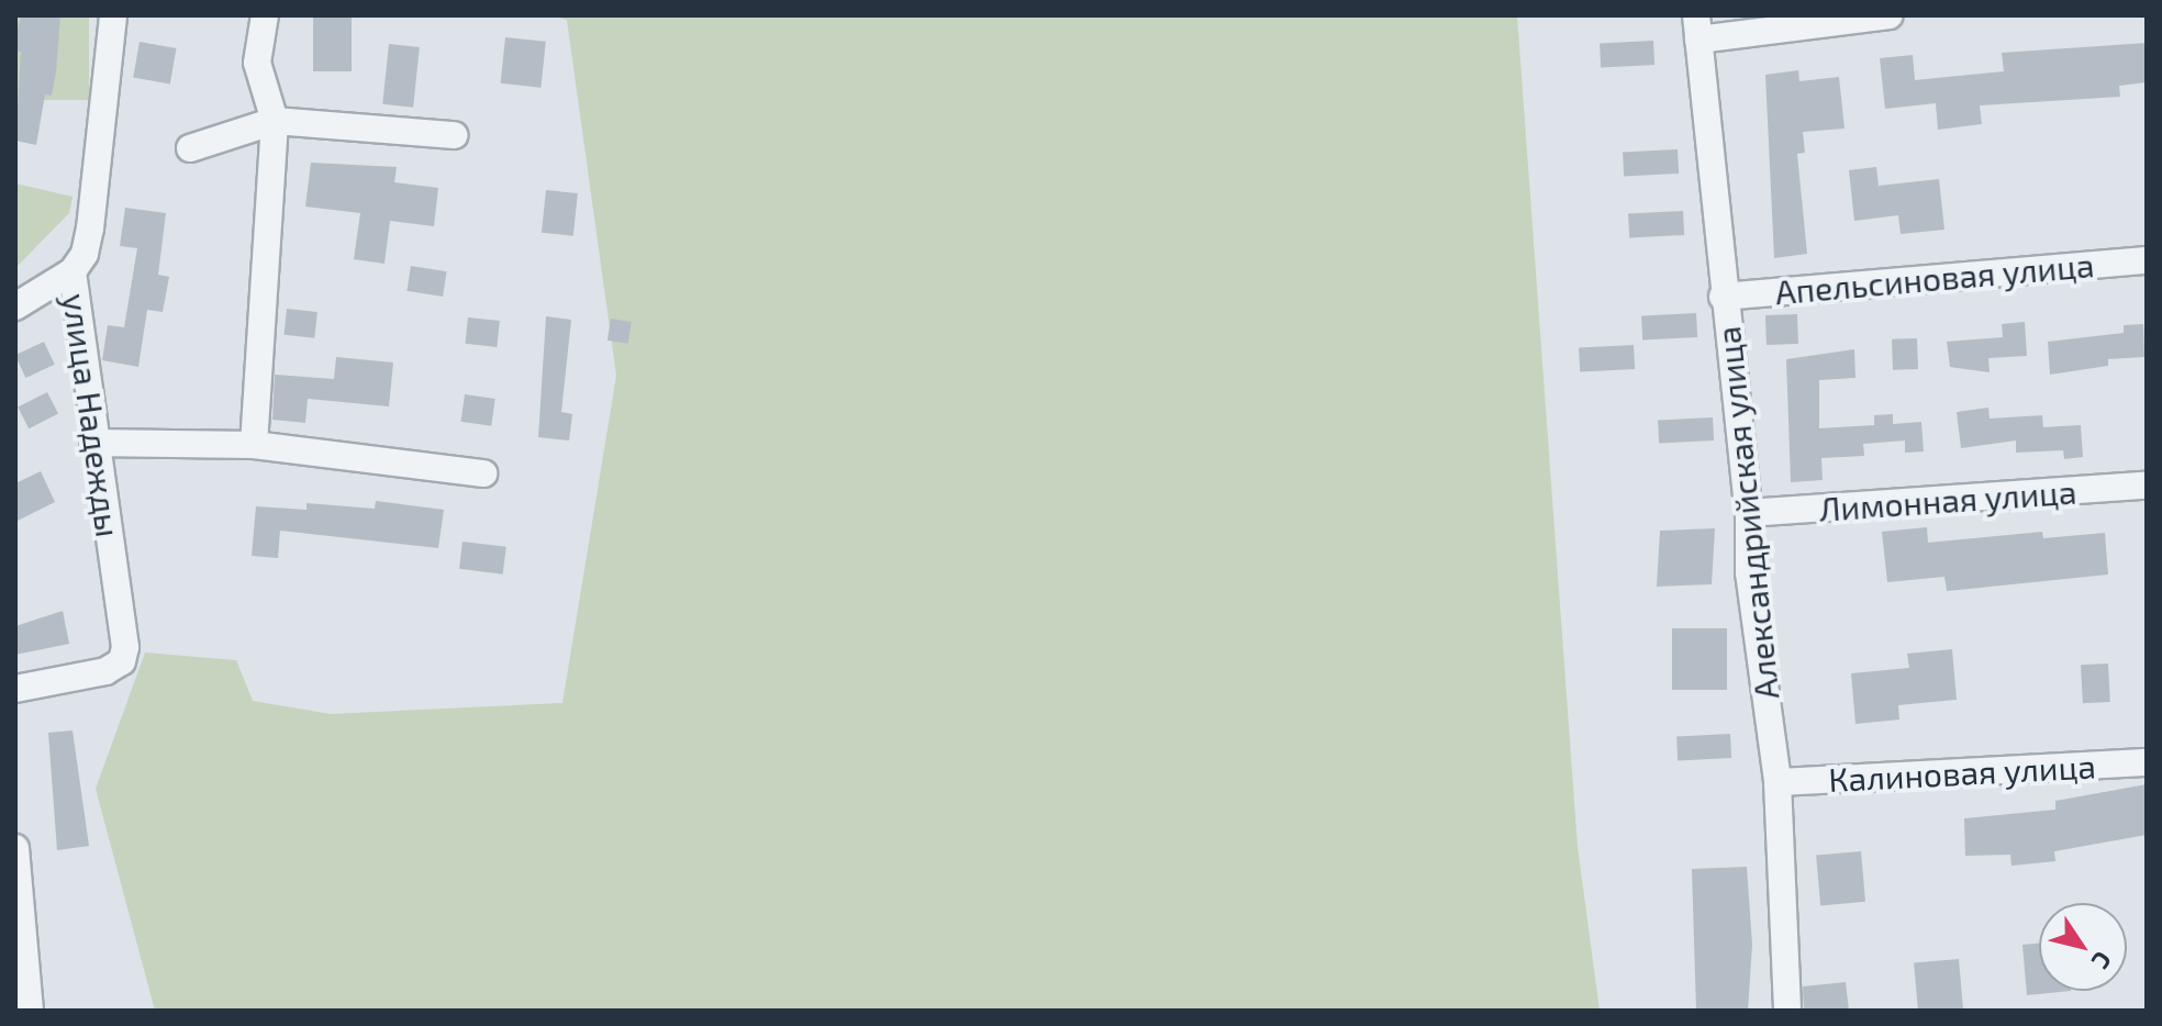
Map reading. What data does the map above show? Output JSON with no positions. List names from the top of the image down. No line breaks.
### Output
{"streets":{"street":["Апельсиновая улица","улица Надежды","Лимонная улица","Александрийская улица","Калиновая улица"]},"crossings":[["Апельсиновая улица","Александрийская улица"],["Лимонная улица","Александрийская улица"],["Александрийская улица","Калиновая улица"]],"north":"bottom right"}
